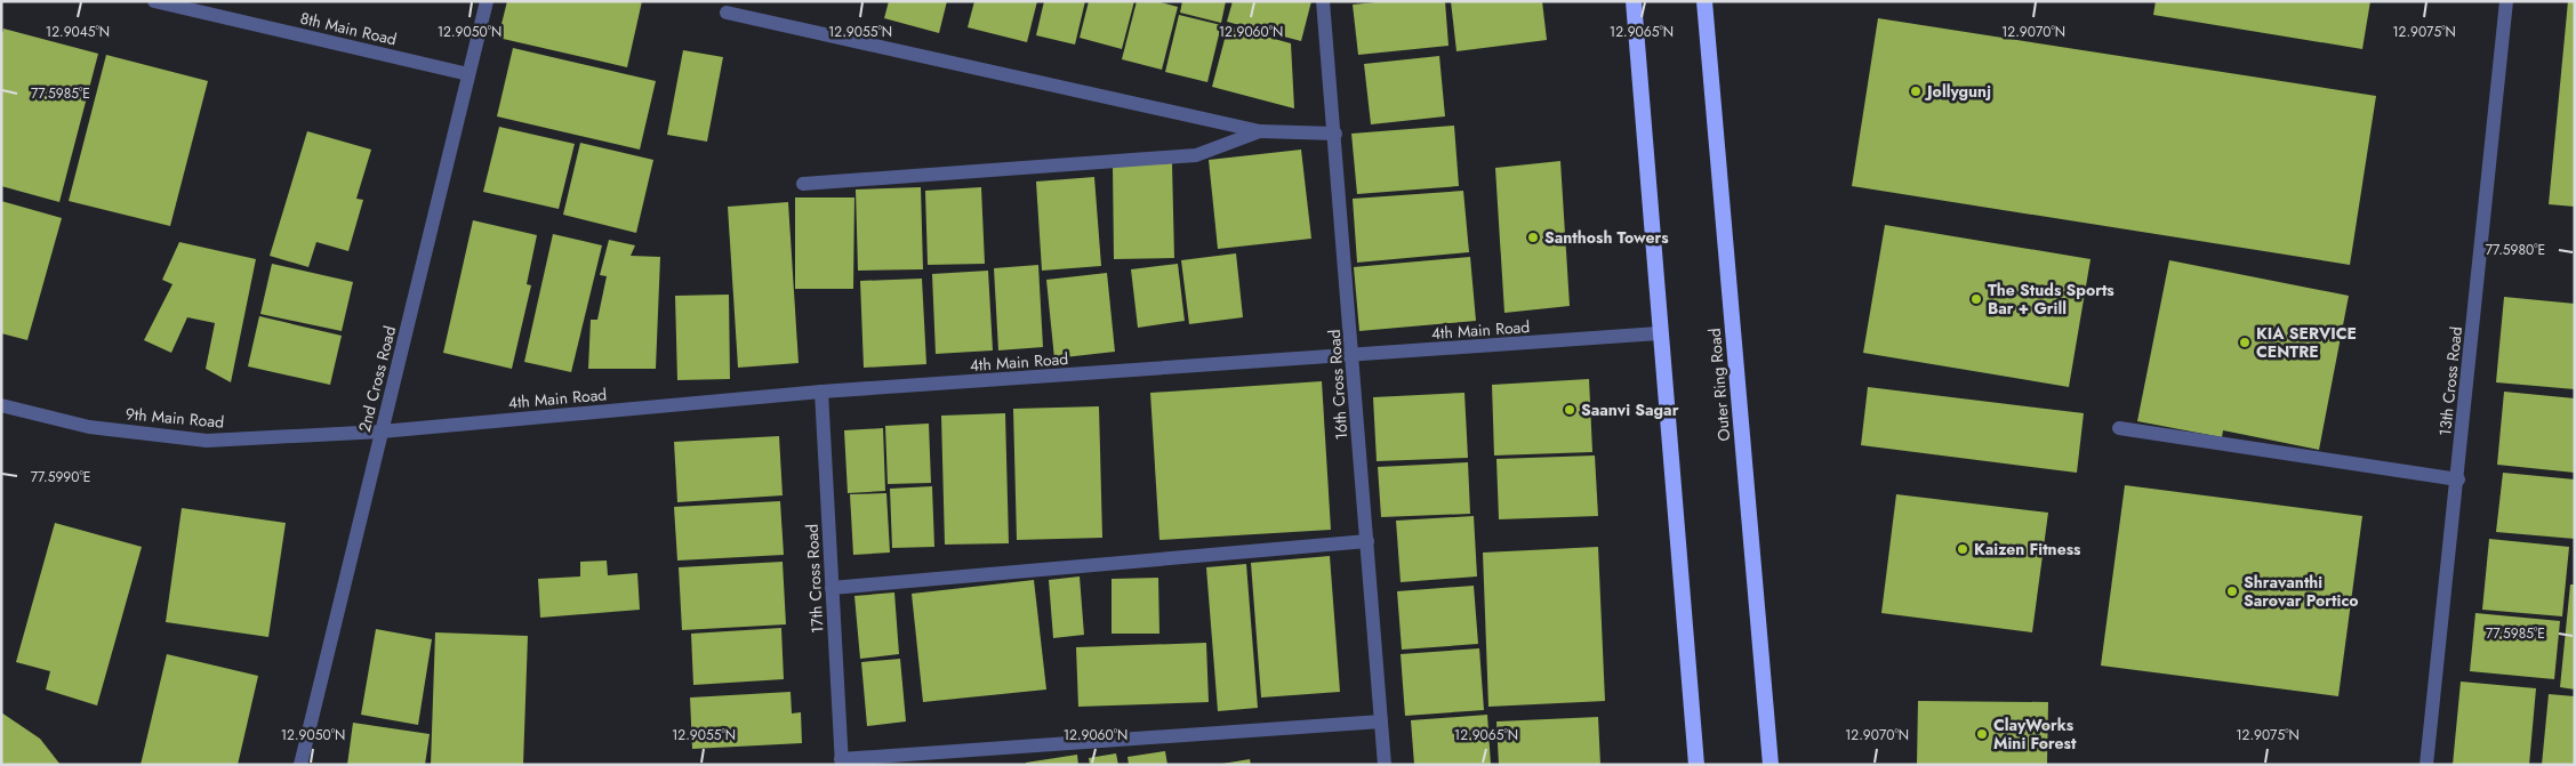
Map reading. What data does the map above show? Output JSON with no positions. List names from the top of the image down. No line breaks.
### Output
{"streets":{"highway":["Outer Ring Road"],"street":["8th Main Road","4th Main Road","2nd Cross Road","13th Cross Road","16th Cross Road","9th Main Road","17th Cross Road"]},"crossings":[["8th Main Road","2nd Cross Road"],["4th Main Road","2nd Cross Road"],["4th Main Road","16th Cross Road"],["4th Main Road","9th Main Road"],["4th Main Road","17th Cross Road"],["2nd Cross Road","9th Main Road"]],"places":["Jollygunj","Santhosh Towers","The Studs Sports Bar + Grill","KIA SERVICE CENTRE","Saanvi Sagar","Kaizen Fitness","Shravanthi Sarovar Portico","ClayWorks Mini Forest"],"coordinates":["12.9045°N","12.9050°N","12.9055°N","12.9060°N","12.9065°N","12.9070°N","12.9075°N","77.5985°E","77.5980°E","77.5990°E"]}
